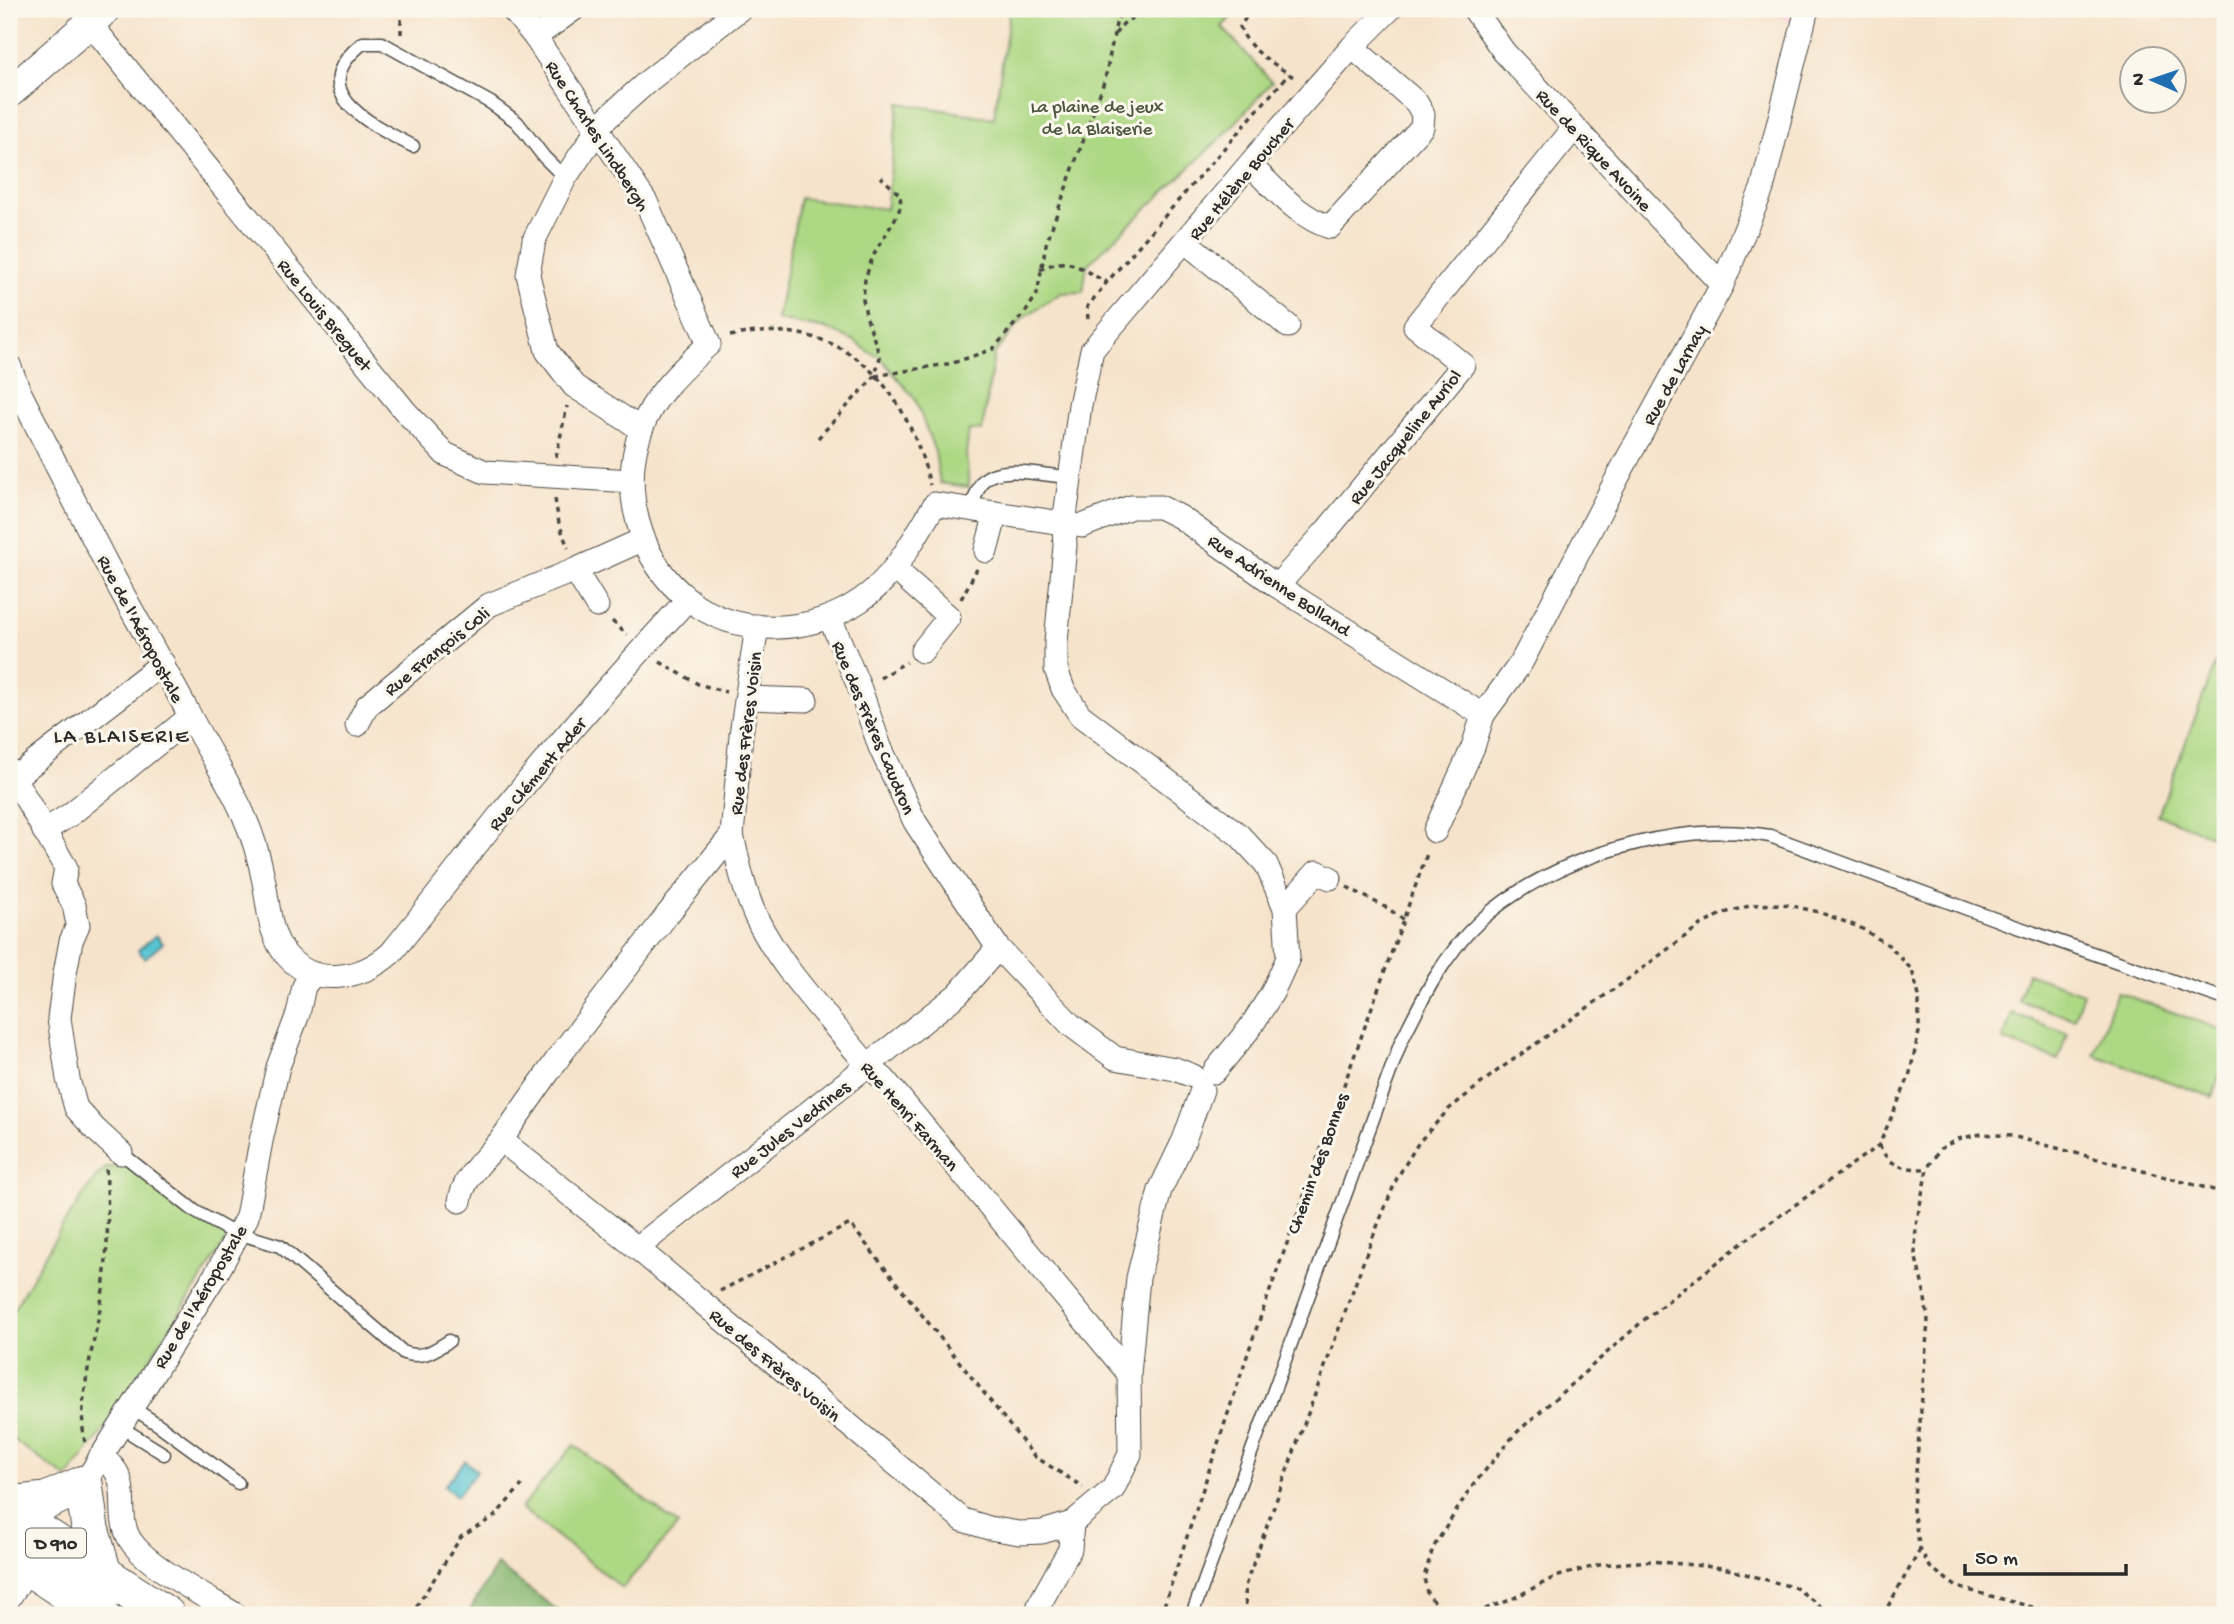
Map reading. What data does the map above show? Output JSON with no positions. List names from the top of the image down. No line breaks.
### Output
{"streets":{"main road":["D 910"],"street":["Rue Charles Lindbergh","Rue de Rique Avoine","Rue Hélène Boucher","Rue Louis Breguet","Rue de Larnay","Rue Jacqueline Auriol","Rue Adrienne Bolland","Rue de l'Aéropostale","Rue François Coli","Rue des Frères Caudron","Rue des Frères Voisin","Rue Clément Ader","Rue Henri Farman","Rue Jules Vedrines"],"path":["Chemin des Bonnes"]},"crossings":[["Rue de Rique Avoine","Rue de Larnay"],["Rue de Rique Avoine","Rue Jacqueline Auriol"],["Rue Hélène Boucher","Rue des Frères Voisin"],["Rue de Larnay","Rue Adrienne Bolland"],["Rue Jacqueline Auriol","Rue Adrienne Bolland"],["Rue Adrienne Bolland","Rue des Frères Voisin"],["Rue de l'Aéropostale","Rue Clément Ader"],["Rue des Frères Caudron","Rue des Frères Voisin"],["Rue des Frères Caudron","Rue Jules Vedrines"],["Rue des Frères Voisin","Rue Henri Farman"],["Rue des Frères Voisin","Rue Jules Vedrines"],["Rue Henri Farman","Rue Jules Vedrines"]],"districts":["LA BLAISERIE"],"parks":["La plaine de jeux de la Blaiserie"],"scale_bar":"50 m","north":"left"}
